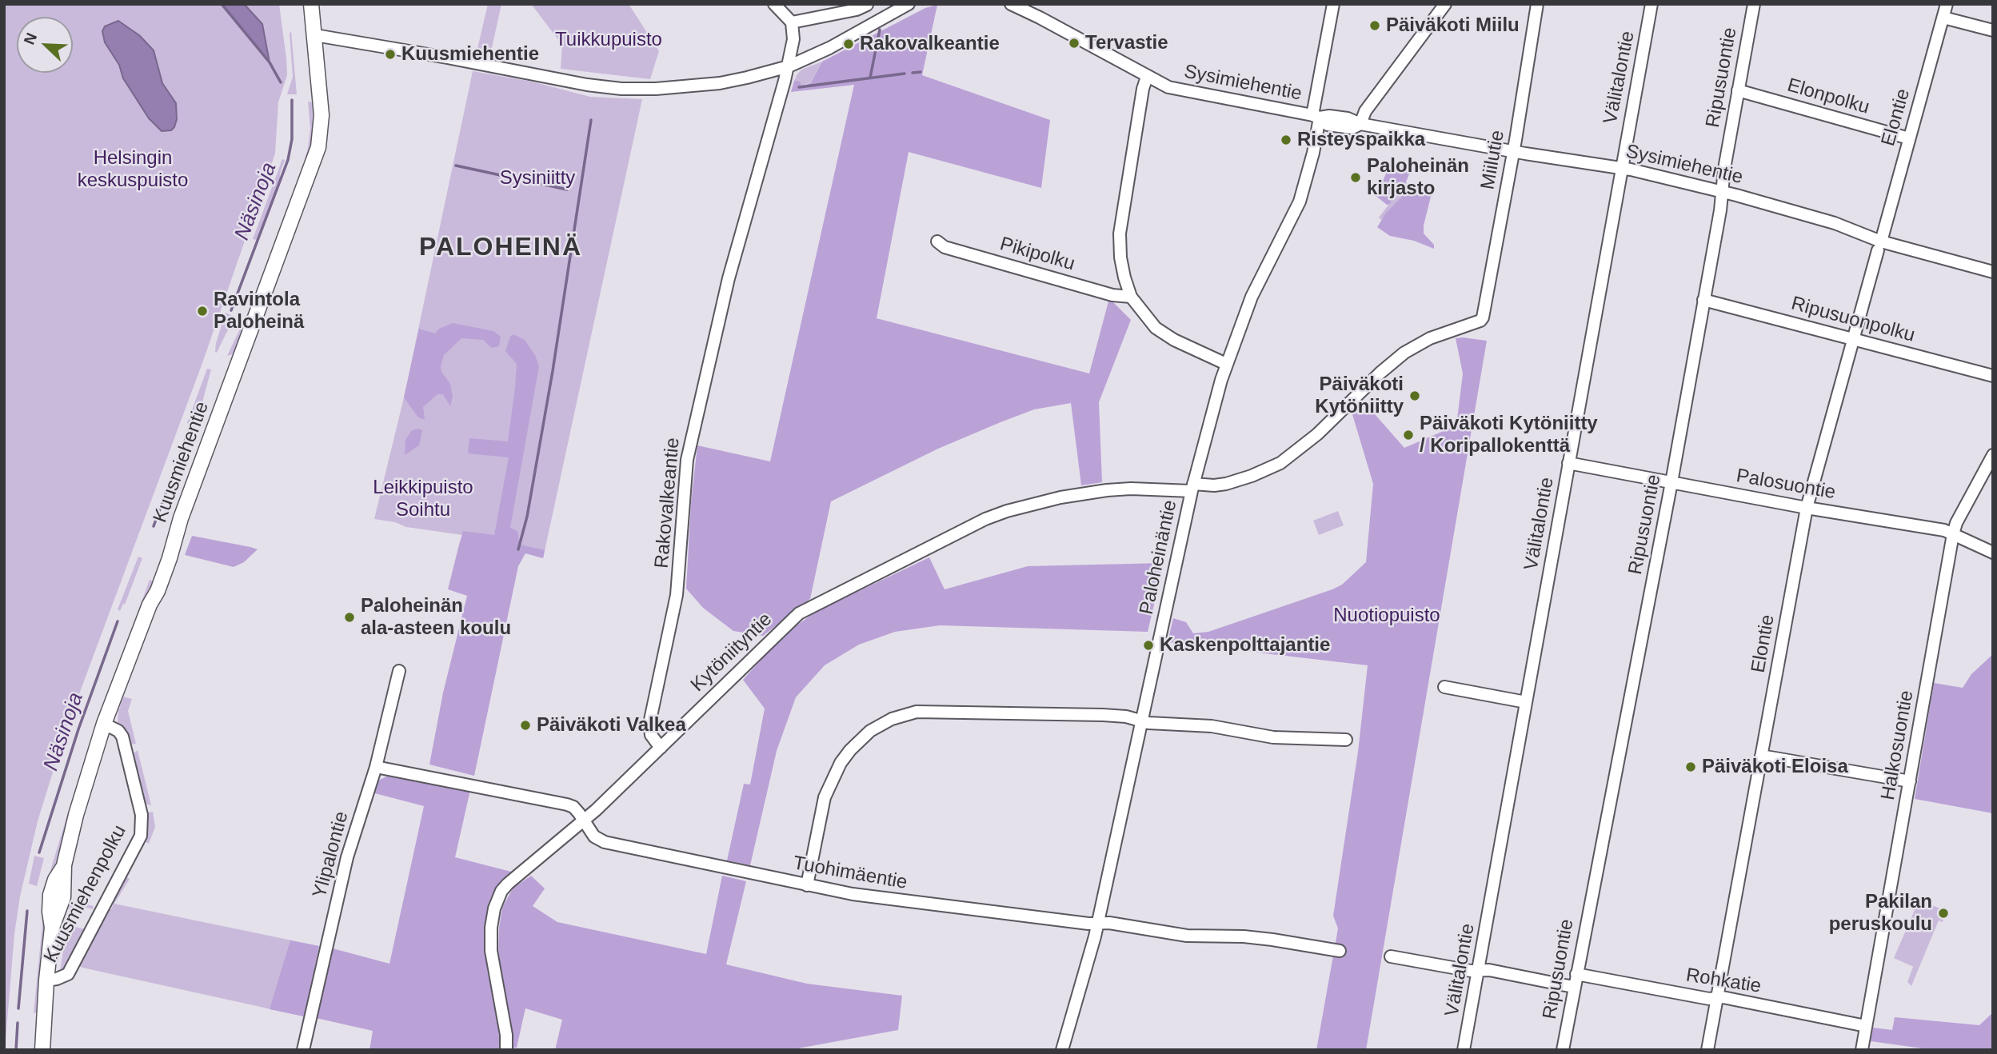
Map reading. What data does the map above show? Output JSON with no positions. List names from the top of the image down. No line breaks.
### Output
{"streets":{"main road":["Kuusmiehentie"],"street":["Välitalontie","Ripusuontie","Sysimiehentie","Elonpolku","Elontie","Miilutie","Pikipolku","Ripusuonpolku","Palosuontie","Rakovalkeantie","Paloheinäntie","Kytöniityntie","Halkosuontie","Ylipalontie","Tuohimäentie","Kuusmiehenpolku","Rohkatie"]},"crossings":[["Välitalontie","Sysimiehentie"],["Välitalontie","Palosuontie"],["Ripusuontie","Sysimiehentie"],["Ripusuontie","Elonpolku"],["Ripusuontie","Ripusuonpolku"],["Ripusuontie","Palosuontie"],["Ripusuontie","Rohkatie"],["Sysimiehentie","Elontie"],["Sysimiehentie","Miilutie"],["Sysimiehentie","Paloheinäntie"],["Elonpolku","Elontie"],["Elontie","Ripusuonpolku"],["Elontie","Palosuontie"],["Elontie","Rohkatie"],["Miilutie","Kytöniityntie"],["Kuusmiehentie","Kuusmiehenpolku"],["Palosuontie","Halkosuontie"],["Rakovalkeantie","Kytöniityntie"],["Paloheinäntie","Kytöniityntie"],["Paloheinäntie","Tuohimäentie"],["Kytöniityntie","Tuohimäentie"],["Halkosuontie","Rohkatie"],["Ylipalontie","Tuohimäentie"]],"districts":["PALOHEINÄ"],"water":["Näsinoja"],"parks":["Tuikkupuisto","Helsingin keskuspuisto","Sysiniitty","Leikkipuisto Soihtu","Nuotiopuisto"],"places":["Päiväkoti Miilu","Tervastie","Rakovalkeantie","Kuusmiehentie","Risteyspaikka","Paloheinän kirjasto","Ravintola Paloheinä","Päiväkoti Kytöniitty","Päiväkoti Kytöniitty / Koripallokenttä","Paloheinän ala-asteen koulu","Kaskenpolttajantie","Päiväkoti Valkea","Päiväkoti Eloisa","Pakilan peruskoulu"],"north":"top left"}
